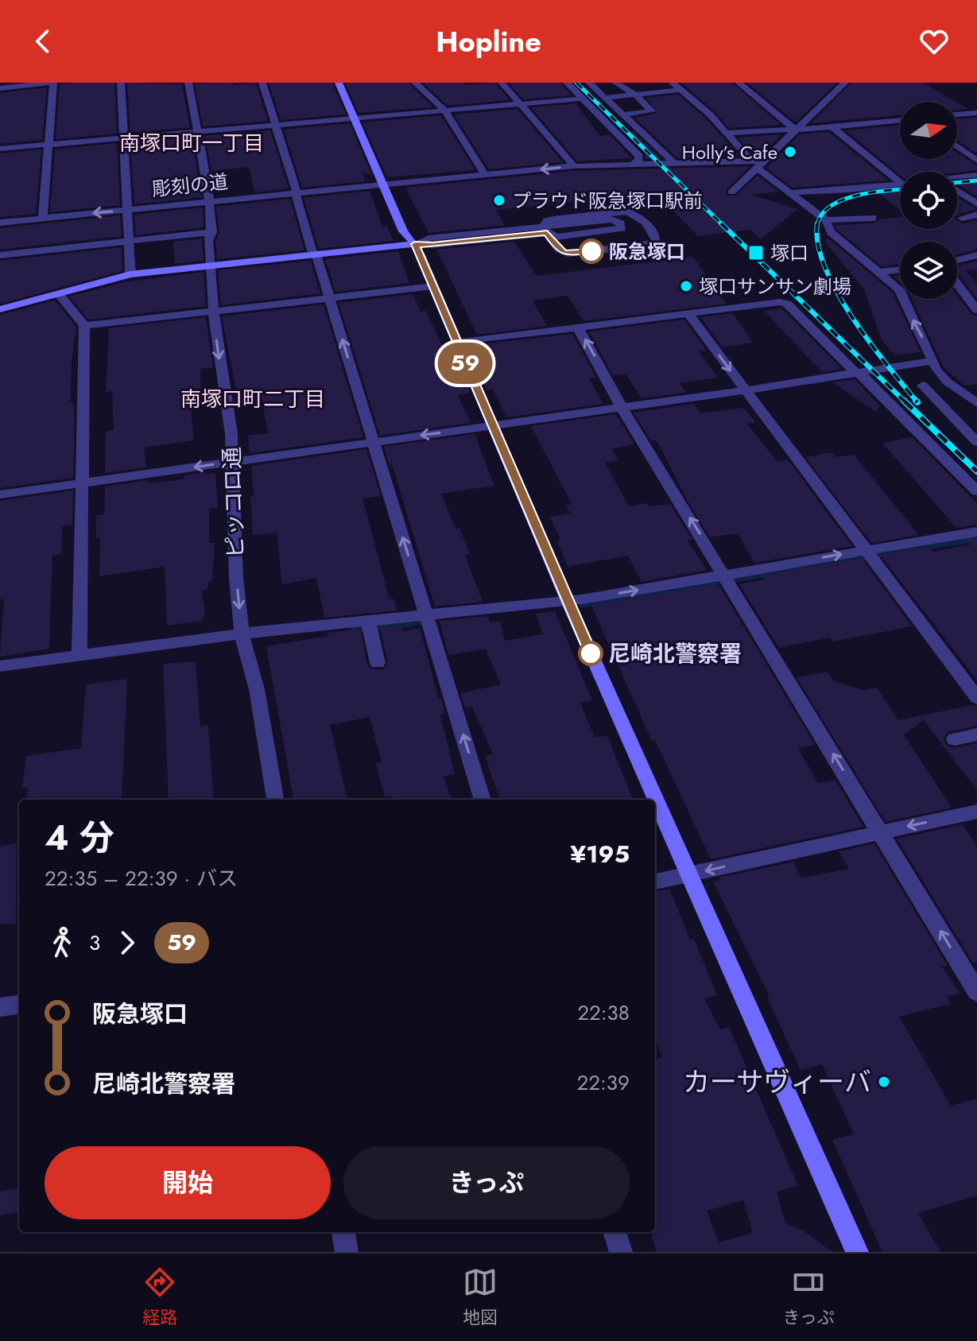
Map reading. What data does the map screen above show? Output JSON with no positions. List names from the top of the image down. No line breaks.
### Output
{"streets":{"street":["彫刻の道","ピッコロ通"]},"crossings":[["彫刻の道","ピッコロ通"]],"districts":["南塚口町一丁目","南塚口町二丁目"],"places":{"other":["Holly’s Cafe","プラウド阪急塚口駅前","阪急塚口","塚口サンサン劇場","尼崎北警察署","カーサヴィーバ"],"transit":["塚口"]},"lines":["bus line 59"],"north":"right","page":{"header":"Hopline","on_map":"59","heading":["4 分","22:35 – 22:39 · バス","¥195"],"legs":["3","59"],"list":[{"name":"阪急塚口","value":"22:38"},{"name":"尼崎北警察署","value":"22:39"}],"buttons":["開始","きっぷ"],"tabs":["経路","地図","きっぷ"]}}
